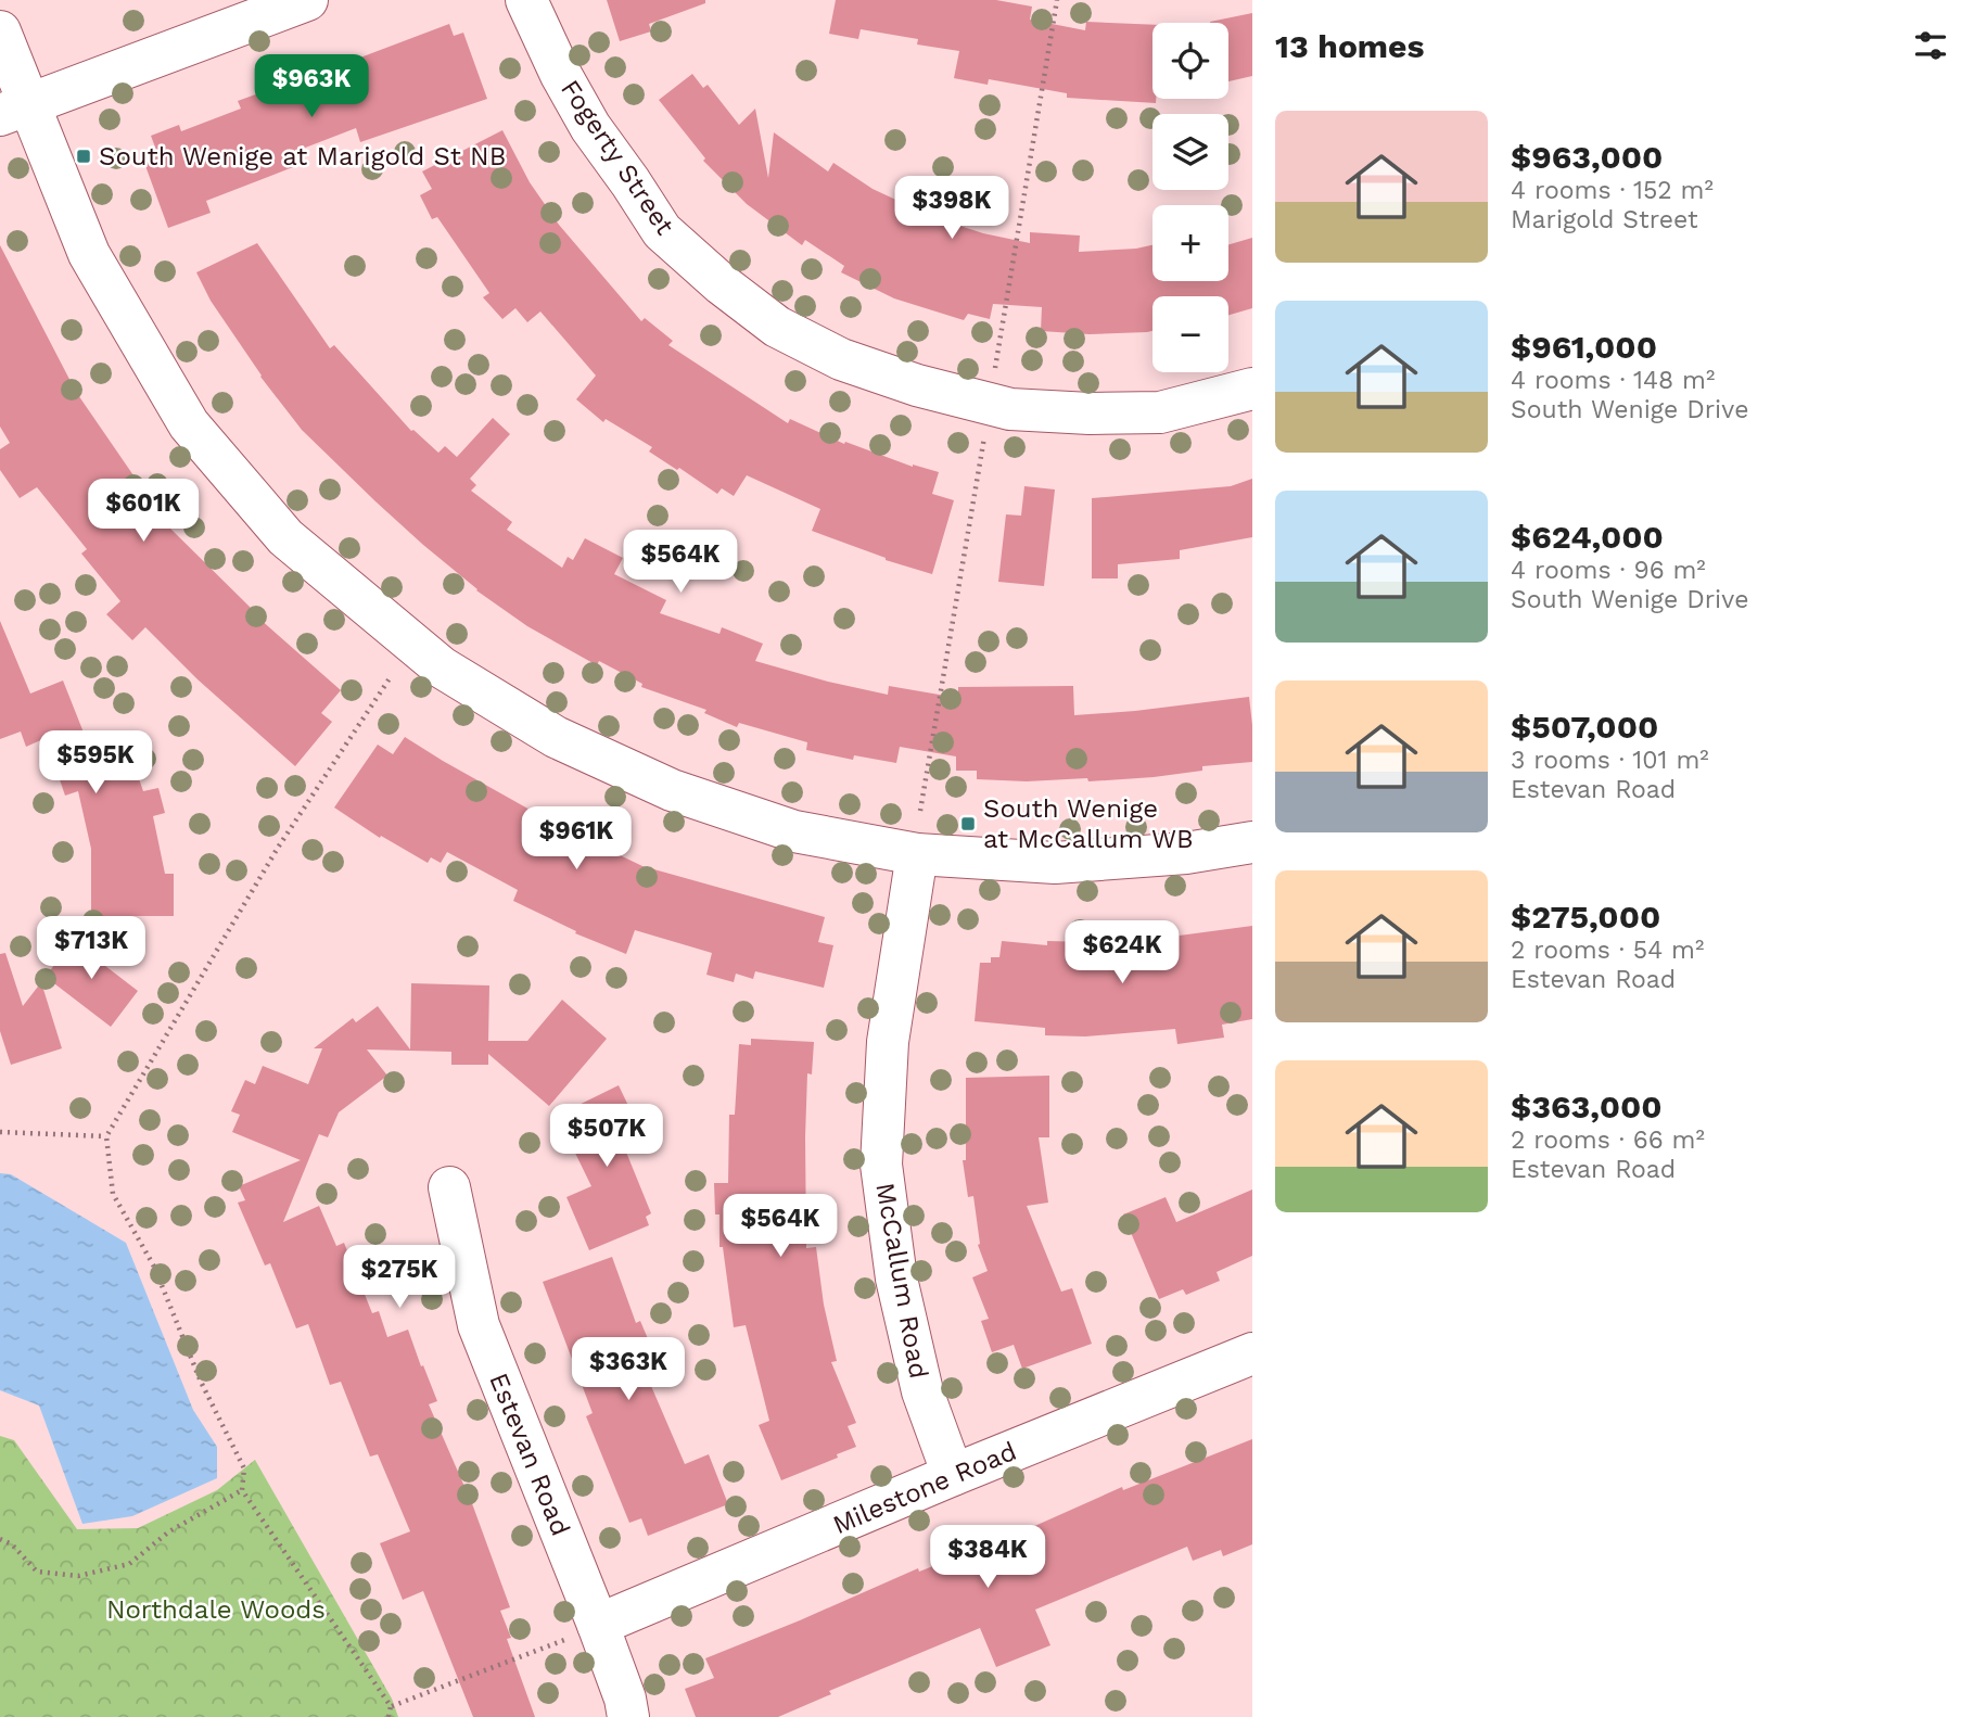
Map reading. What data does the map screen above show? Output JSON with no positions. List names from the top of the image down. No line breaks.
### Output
{"streets":{"street":["Fogerty Street","McCallum Road","Estevan Road","Milestone Road"]},"crossings":[["McCallum Road","Milestone Road"],["Estevan Road","Milestone Road"]],"parks":["Northdale Woods"],"places":{"transit":["South Wenige at Marigold St NB","South Wenige at McCallum WB"]},"page":{"heading":"13 homes","map_buttons":["+","−"],"price":["$963K","$398K","$601K","$564K","$595K","$961K","$713K","$624K","$507K","$564K","$275K","$363K","$384K"],"list":[{"name":"$963,000","note":"4 rooms · 152 m² · Marigold Street"},{"name":"$961,000","note":"4 rooms · 148 m² · South Wenige Drive"},{"name":"$624,000","note":"4 rooms · 96 m² · South Wenige Drive"},{"name":"$507,000","note":"3 rooms · 101 m² · Estevan Road"},{"name":"$275,000","note":"2 rooms · 54 m² · Estevan Road"},{"name":"$363,000","note":"2 rooms · 66 m² · Estevan Road"}]}}
